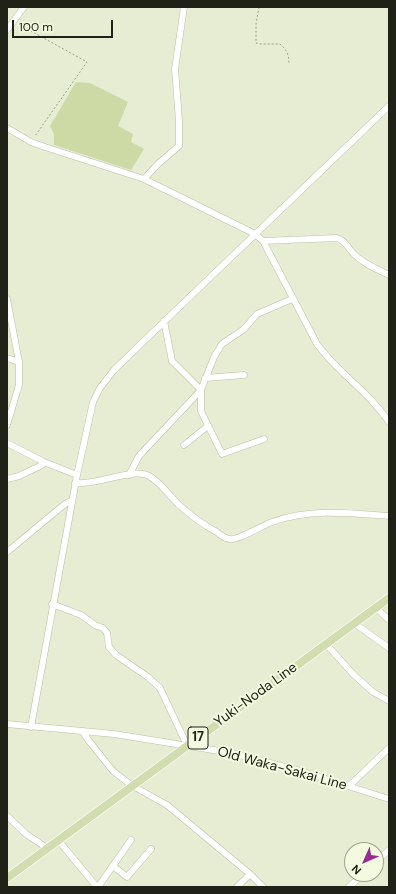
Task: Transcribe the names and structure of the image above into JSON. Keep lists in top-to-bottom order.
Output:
{
  "streets": {
    "main road": ["Yuki-Noda Line", "17"],
    "street": ["Old Waka-Sakai Line"]
  },
  "crossings": [
    ["Yuki-Noda Line", "Old Waka-Sakai Line"]
  ],
  "scale_bar": "100 m",
  "north": "bottom left"
}
